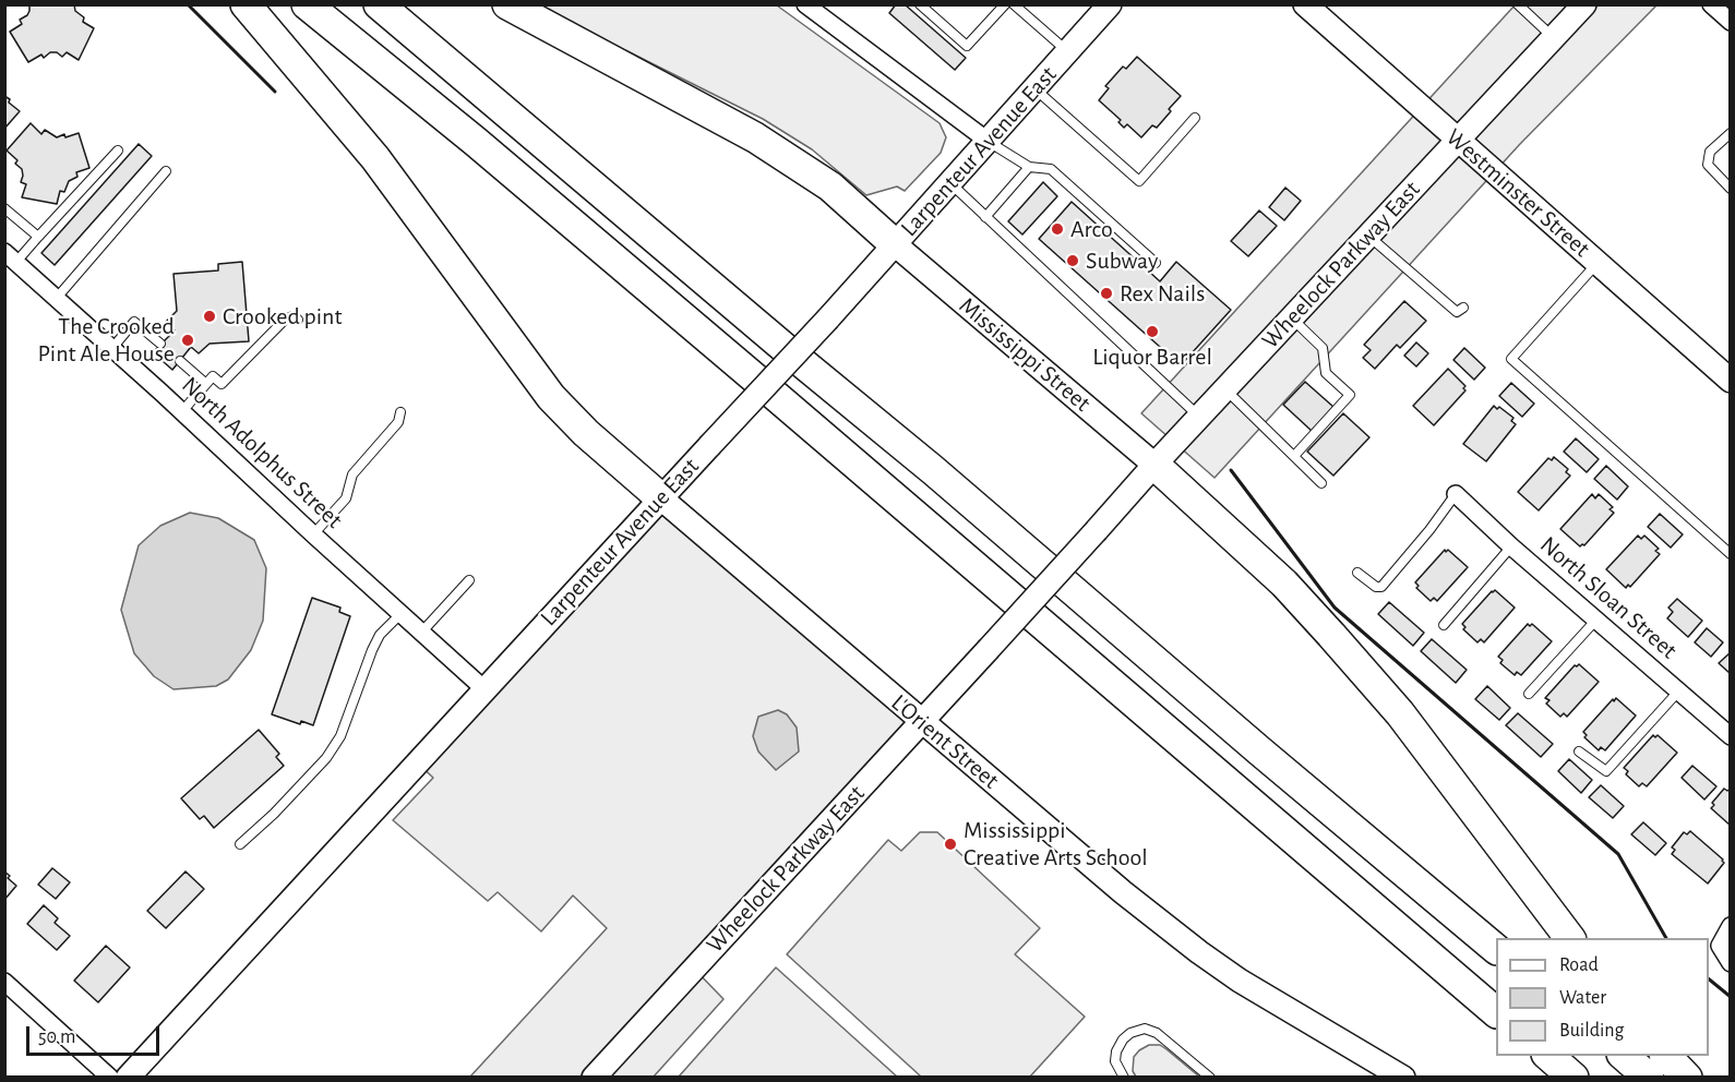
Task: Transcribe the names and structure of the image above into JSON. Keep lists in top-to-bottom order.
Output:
{
  "streets": {
    "street": [
      "Larpenteur Avenue East",
      "Westminster Street",
      "Wheelock Parkway East",
      "Mississippi Street",
      "North Adolphus Street",
      "North Sloan Street",
      "L'Orient Street"
    ]
  },
  "crossings": [
    ["Larpenteur Avenue East", "Mississippi Street"],
    ["Larpenteur Avenue East", "North Adolphus Street"],
    ["Larpenteur Avenue East", "L'Orient Street"],
    ["Westminster Street", "Wheelock Parkway East"],
    ["Wheelock Parkway East", "Mississippi Street"],
    ["Wheelock Parkway East", "L'Orient Street"]
  ],
  "places": [
    "Arco",
    "Subway",
    "Rex Nails",
    "Crooked pint",
    "Liquor Barrel",
    "The Crooked Pint Ale House",
    "Mississippi Creative Arts School"
  ],
  "legend": ["Road", "Water", "Building"],
  "scale_bar": "50 m"
}
